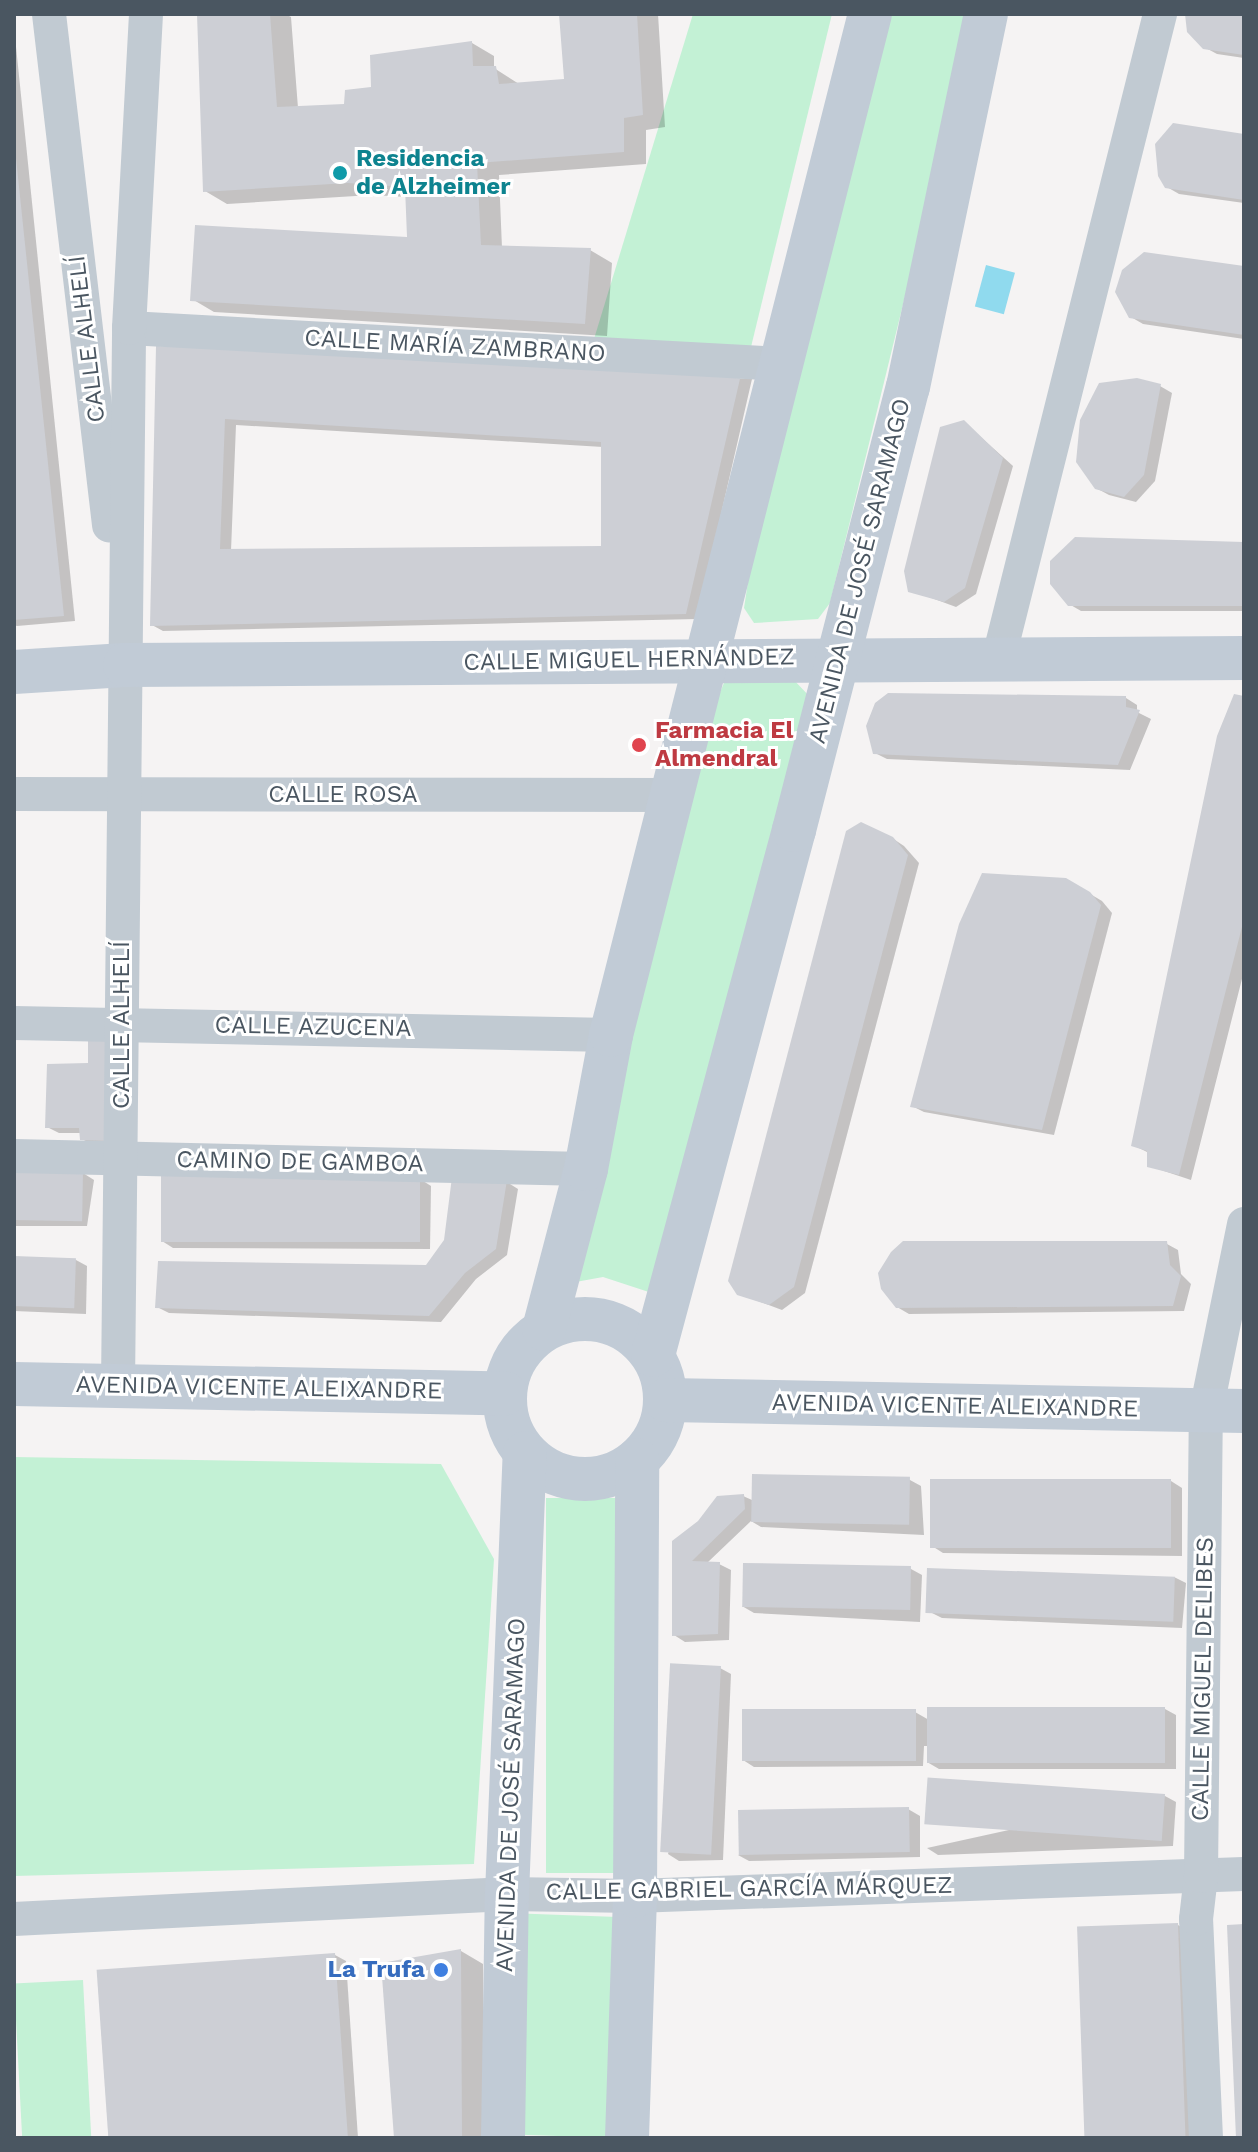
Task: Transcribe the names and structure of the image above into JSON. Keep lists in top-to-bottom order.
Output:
{
  "streets": {
    "street": [
      "CALLE ALHELÍ",
      "CALLE MARÍA ZAMBRANO",
      "AVENIDA DE JOSÉ SARAMAGO",
      "CALLE MIGUEL HERNÁNDEZ",
      "CALLE ROSA",
      "CALLE AZUCENA",
      "CAMINO DE GAMBOA",
      "AVENIDA VICENTE ALEIXANDRE",
      "CALLE MIGUEL DELIBES",
      "CALLE GABRIEL GARCÍA MÁRQUEZ"
    ]
  },
  "crossings": [
    ["CALLE ALHELÍ", "CALLE MARÍA ZAMBRANO"],
    ["CALLE ALHELÍ", "CALLE MIGUEL HERNÁNDEZ"],
    ["CALLE ALHELÍ", "CALLE ROSA"],
    ["CALLE ALHELÍ", "CALLE AZUCENA"],
    ["CALLE ALHELÍ", "CAMINO DE GAMBOA"],
    ["CALLE ALHELÍ", "AVENIDA VICENTE ALEIXANDRE"],
    ["AVENIDA DE JOSÉ SARAMAGO", "CALLE MIGUEL HERNÁNDEZ"],
    ["AVENIDA DE JOSÉ SARAMAGO", "AVENIDA VICENTE ALEIXANDRE"],
    ["AVENIDA DE JOSÉ SARAMAGO", "CALLE GABRIEL GARCÍA MÁRQUEZ"],
    ["AVENIDA VICENTE ALEIXANDRE", "CALLE MIGUEL DELIBES"],
    ["CALLE MIGUEL DELIBES", "CALLE GABRIEL GARCÍA MÁRQUEZ"]
  ],
  "places": ["Residencia de Alzheimer", "Farmacia El Almendral", "La Trufa"]
}
